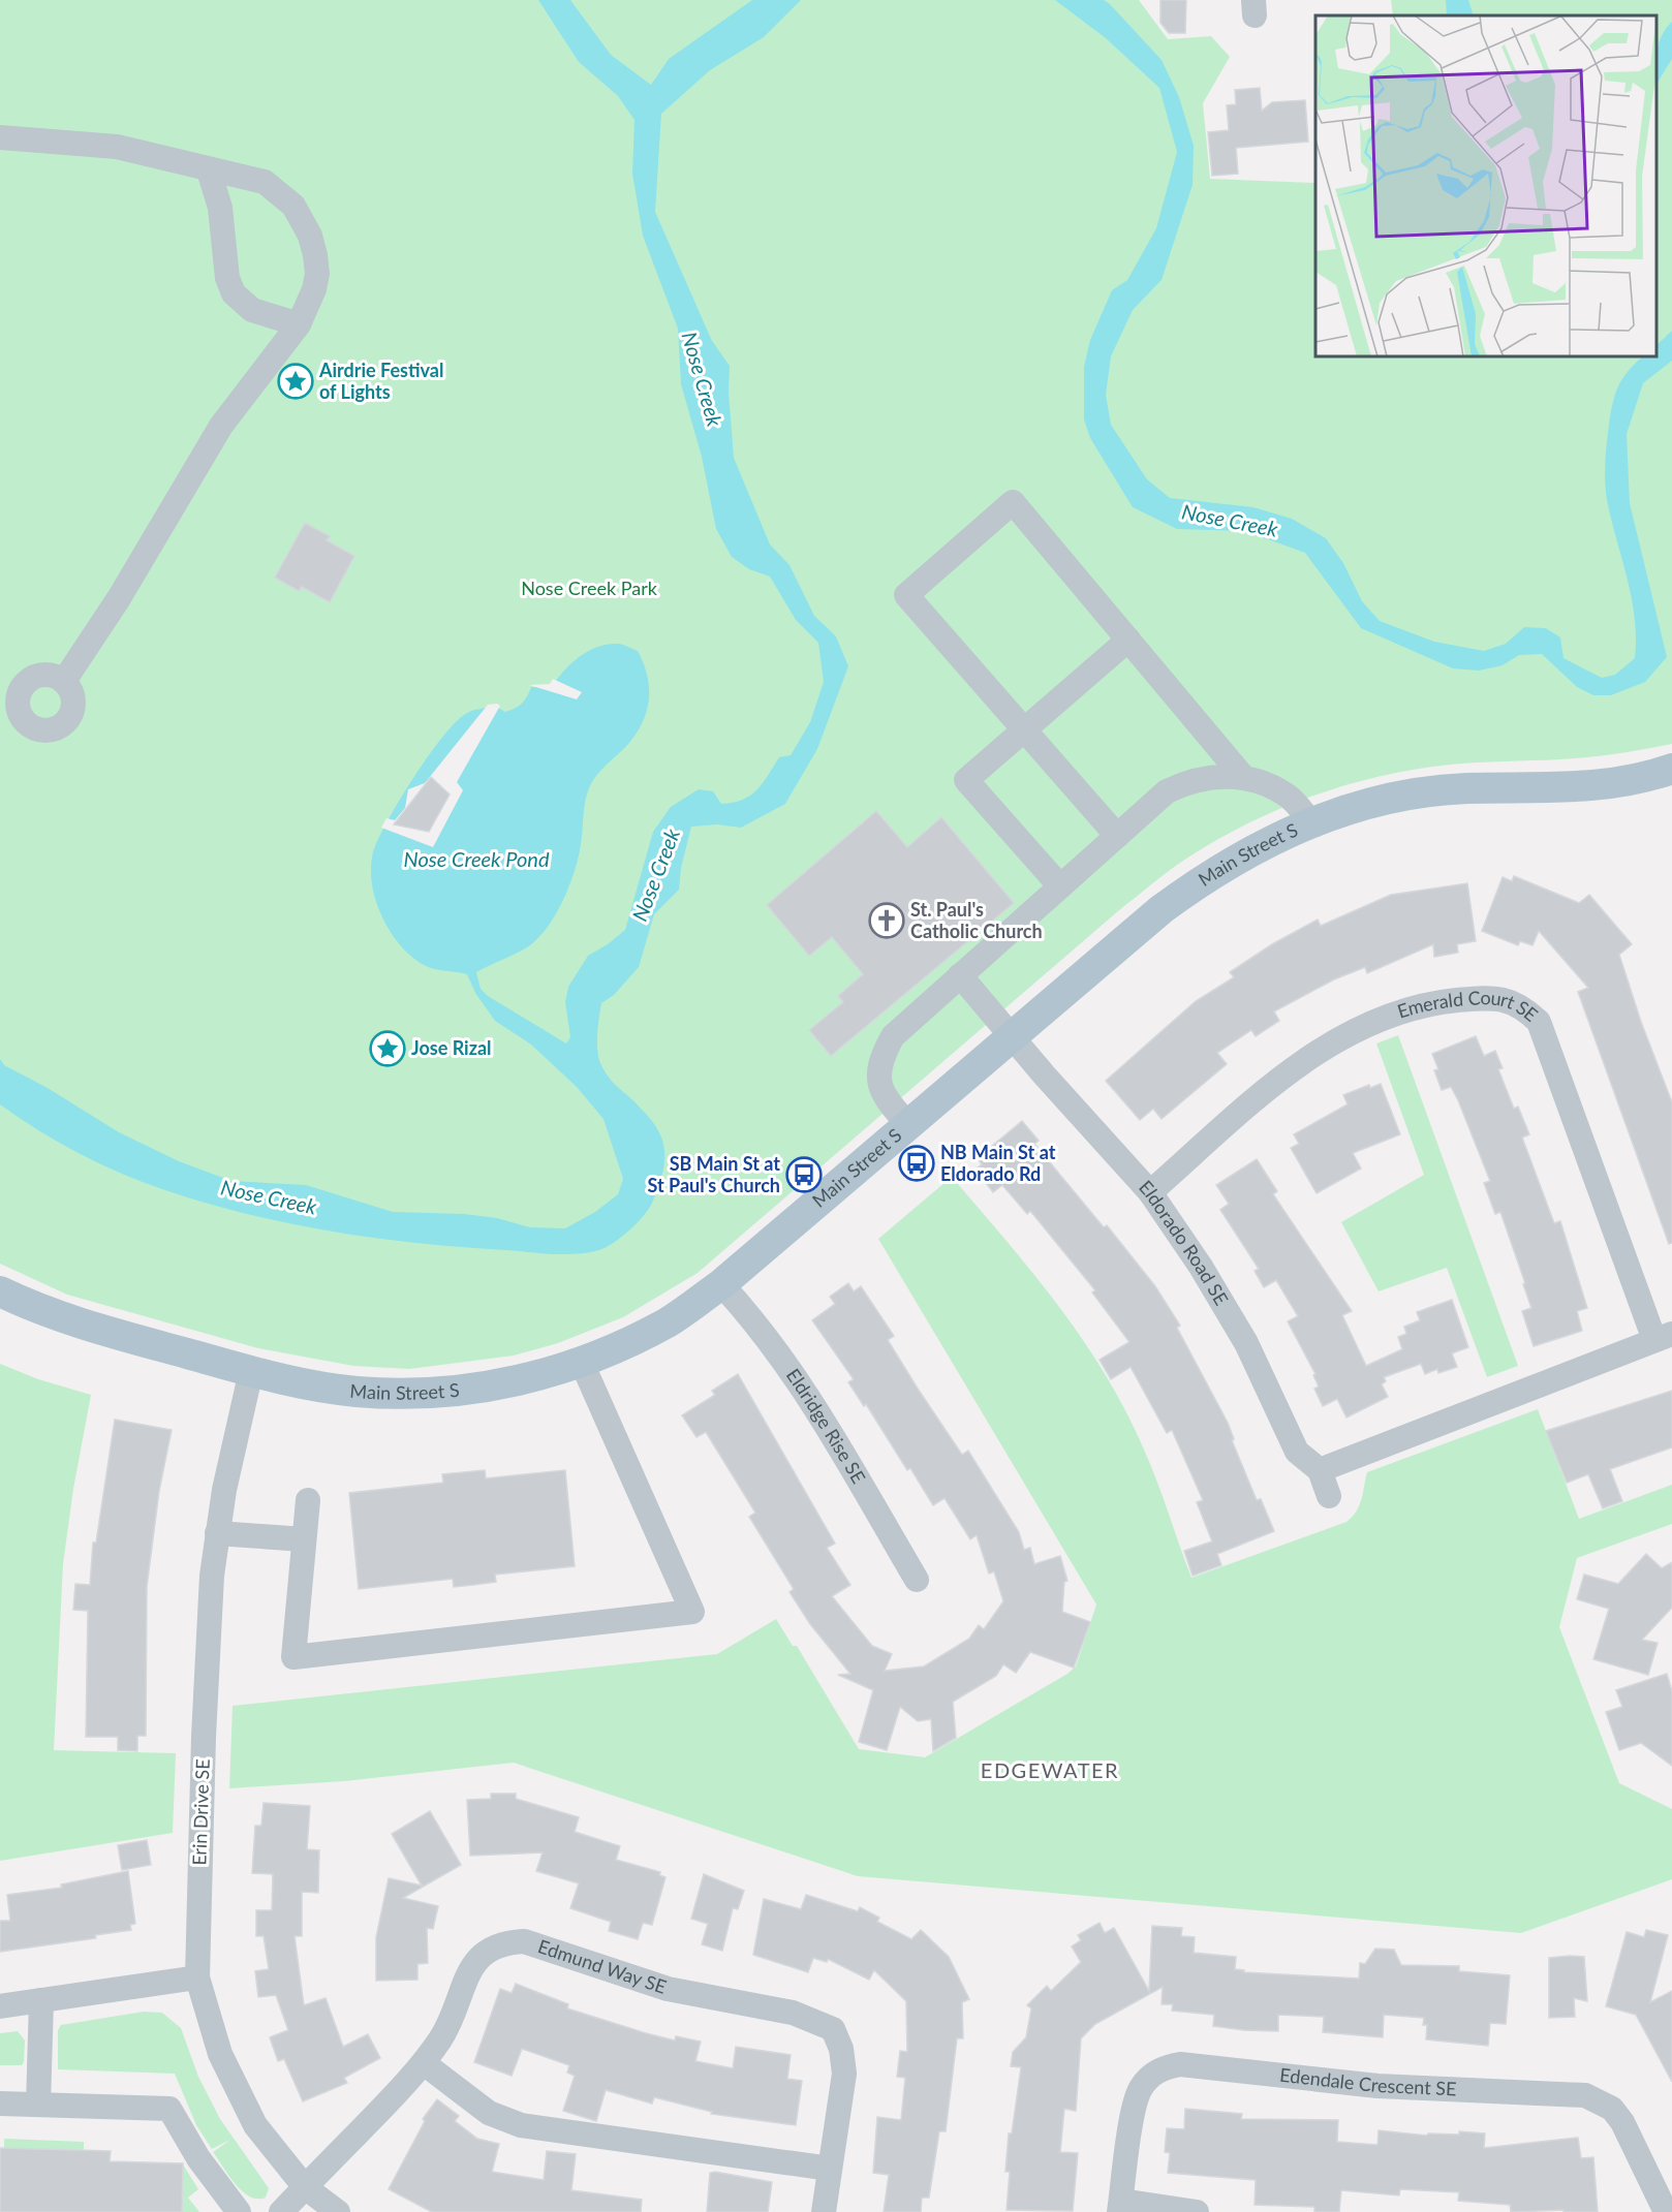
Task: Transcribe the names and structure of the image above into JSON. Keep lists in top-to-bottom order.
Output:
{
  "streets": {
    "main road": ["Main Street S"],
    "street": [
      "Emerald Court SE",
      "Eldorado Road SE",
      "Eldridge Rise SE",
      "Erin Drive SE",
      "Edmund Way SE",
      "Edendale Crescent SE"
    ]
  },
  "crossings": [
    ["Main Street S", "Eldorado Road SE"],
    ["Main Street S", "Eldridge Rise SE"],
    ["Main Street S", "Erin Drive SE"],
    ["Emerald Court SE", "Eldorado Road SE"],
    ["Erin Drive SE", "Edmund Way SE"]
  ],
  "districts": ["EDGEWATER"],
  "water": ["Nose Creek", "Nose Creek Pond"],
  "parks": ["Nose Creek Park"],
  "places": {
    "place": ["Airdrie Festival of Lights", "Jose Rizal"],
    "church": ["St. Paul's Catholic Church"],
    "bus stop": ["NB Main St at Eldorado Rd", "SB Main St at St Paul's Church"]
  }
}
